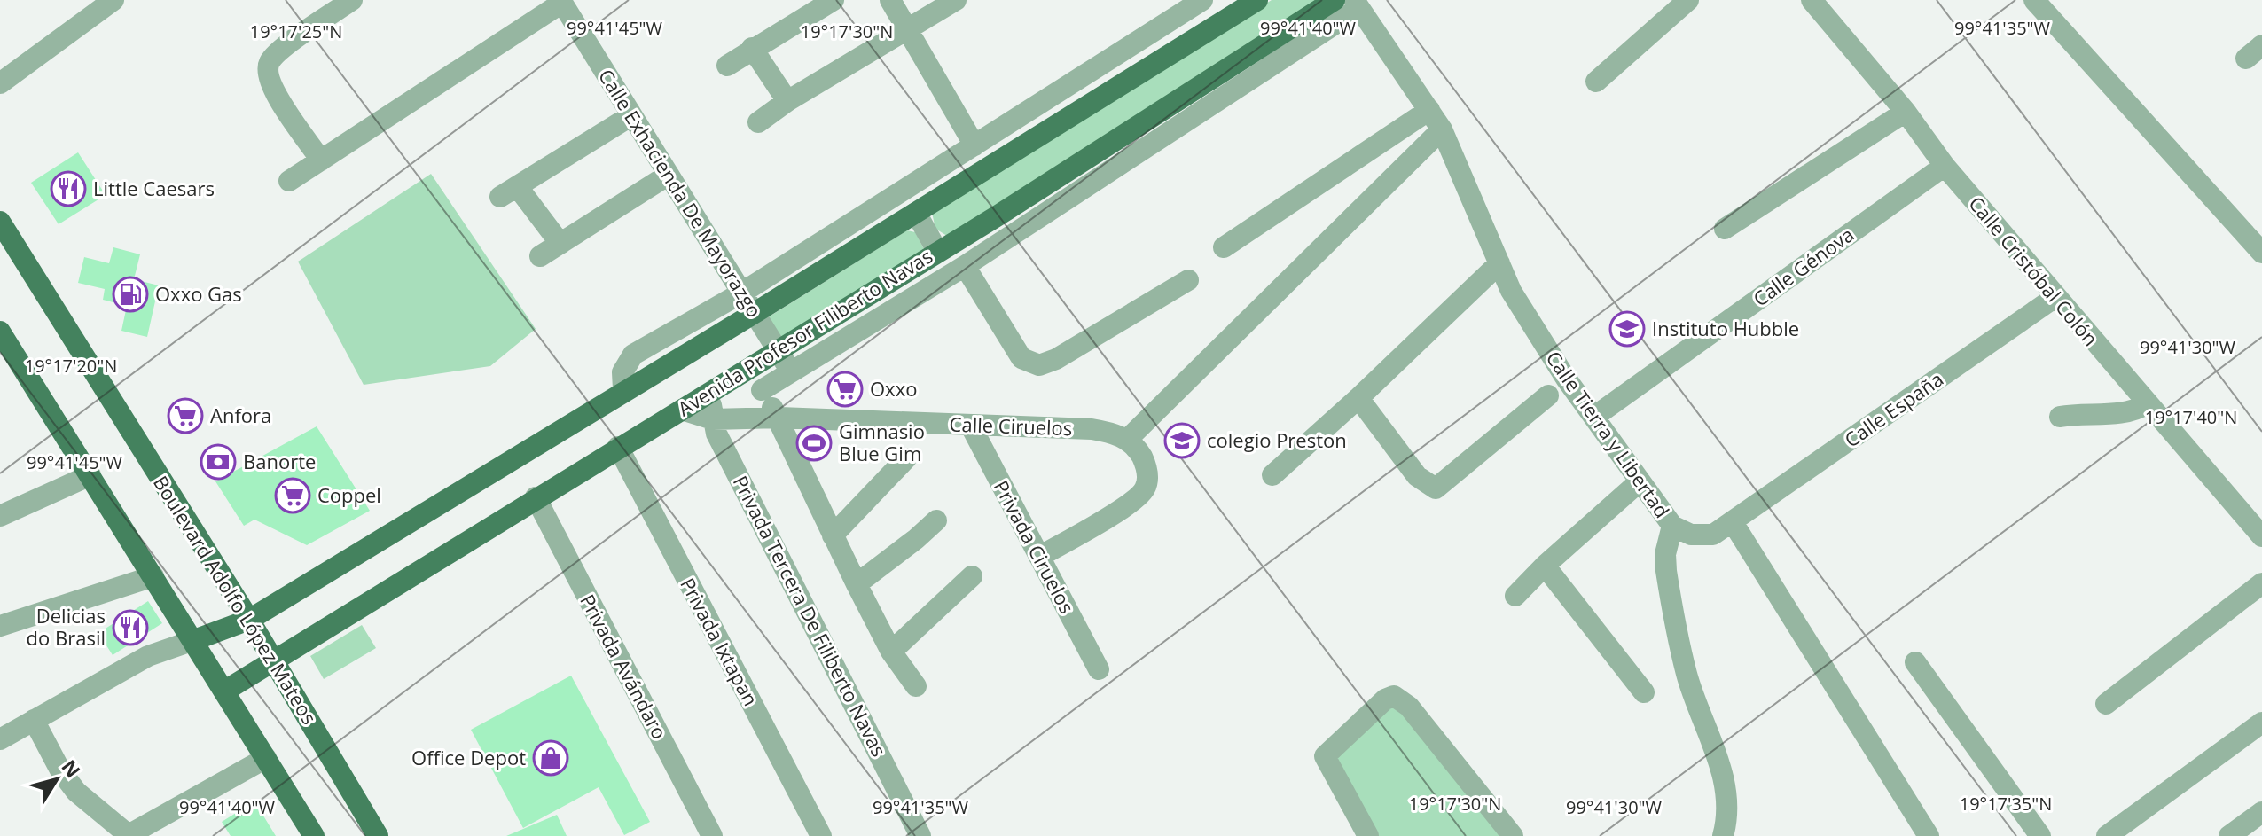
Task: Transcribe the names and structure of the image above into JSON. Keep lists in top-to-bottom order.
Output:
{
  "streets": {
    "main road": ["Avenida Profesor Filiberto Navas", "Boulevard Adolfo López Mateos"],
    "street": [
      "Calle Exhacienda De Mayorazgo",
      "Calle Génova",
      "Calle Cristóbal Colón",
      "Calle España",
      "Calle Ciruelos",
      "Calle Tierra y Libertad",
      "Privada Ciruelos",
      "Privada Tercera De Filiberto Navas",
      "Privada Ixtapan",
      "Privada Avándaro"
    ]
  },
  "crossings": [
    ["Calle Exhacienda De Mayorazgo", "Avenida Profesor Filiberto Navas"],
    ["Calle Génova", "Calle Cristóbal Colón"],
    ["Calle Génova", "Calle Tierra y Libertad"],
    ["Calle Cristóbal Colón", "Calle España"],
    ["Avenida Profesor Filiberto Navas", "Calle Ciruelos"],
    ["Avenida Profesor Filiberto Navas", "Boulevard Adolfo López Mateos"],
    ["Avenida Profesor Filiberto Navas", "Privada Tercera De Filiberto Navas"],
    ["Avenida Profesor Filiberto Navas", "Privada Ixtapan"],
    ["Avenida Profesor Filiberto Navas", "Privada Avándaro"],
    ["Calle España", "Calle Tierra y Libertad"],
    ["Calle Ciruelos", "Privada Ciruelos"],
    ["Calle Ciruelos", "Privada Tercera De Filiberto Navas"]
  ],
  "places": {
    "restaurant": ["Little Caesars", "Delicias do Brasil"],
    "fuel station": ["Oxxo Gas"],
    "school or university": ["Instituto Hubble", "colegio Preston"],
    "supermarket": ["Oxxo", "Anfora", "Coppel"],
    "sports": ["Gimnasio Blue Gim"],
    "bank": ["Banorte"],
    "shop": ["Office Depot"]
  },
  "north": "top right",
  "coordinates": [
    "99°41'40\"W",
    "99°41'35\"W",
    "99°41'45\"W",
    "19°17'25\"N",
    "19°17'30\"N",
    "99°41'30\"W",
    "19°17'20\"N",
    "19°17'40\"N",
    "19°17'35\"N"
  ]
}
